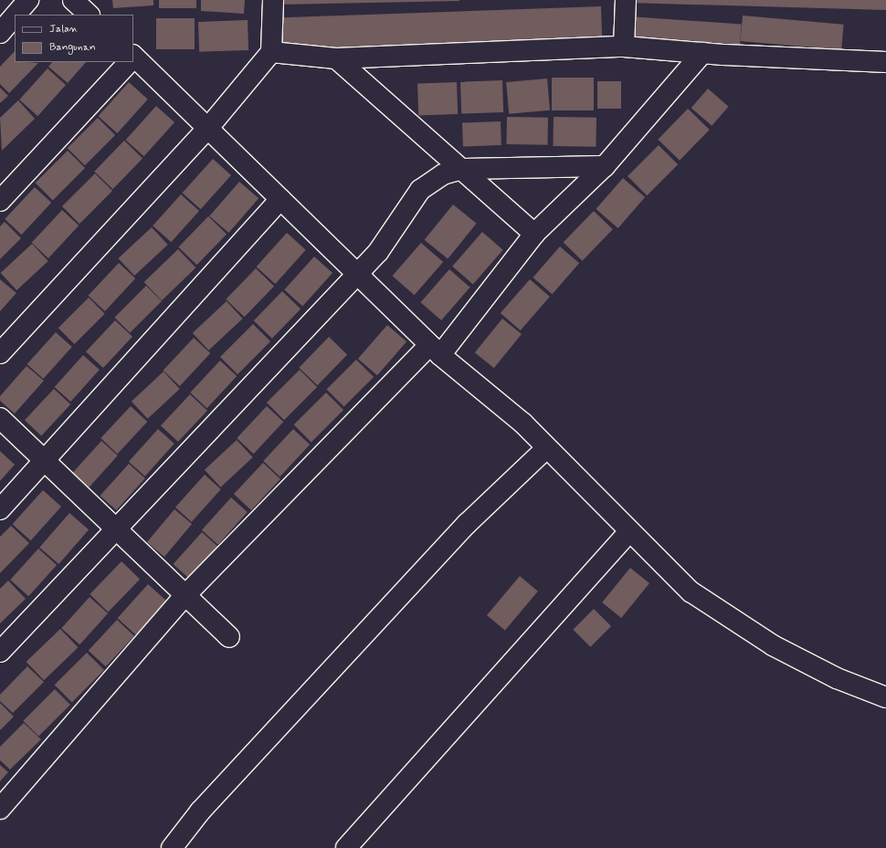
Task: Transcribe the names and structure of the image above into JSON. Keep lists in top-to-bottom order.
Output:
{
  "legend": ["Jalan", "Bangunan"]
}
